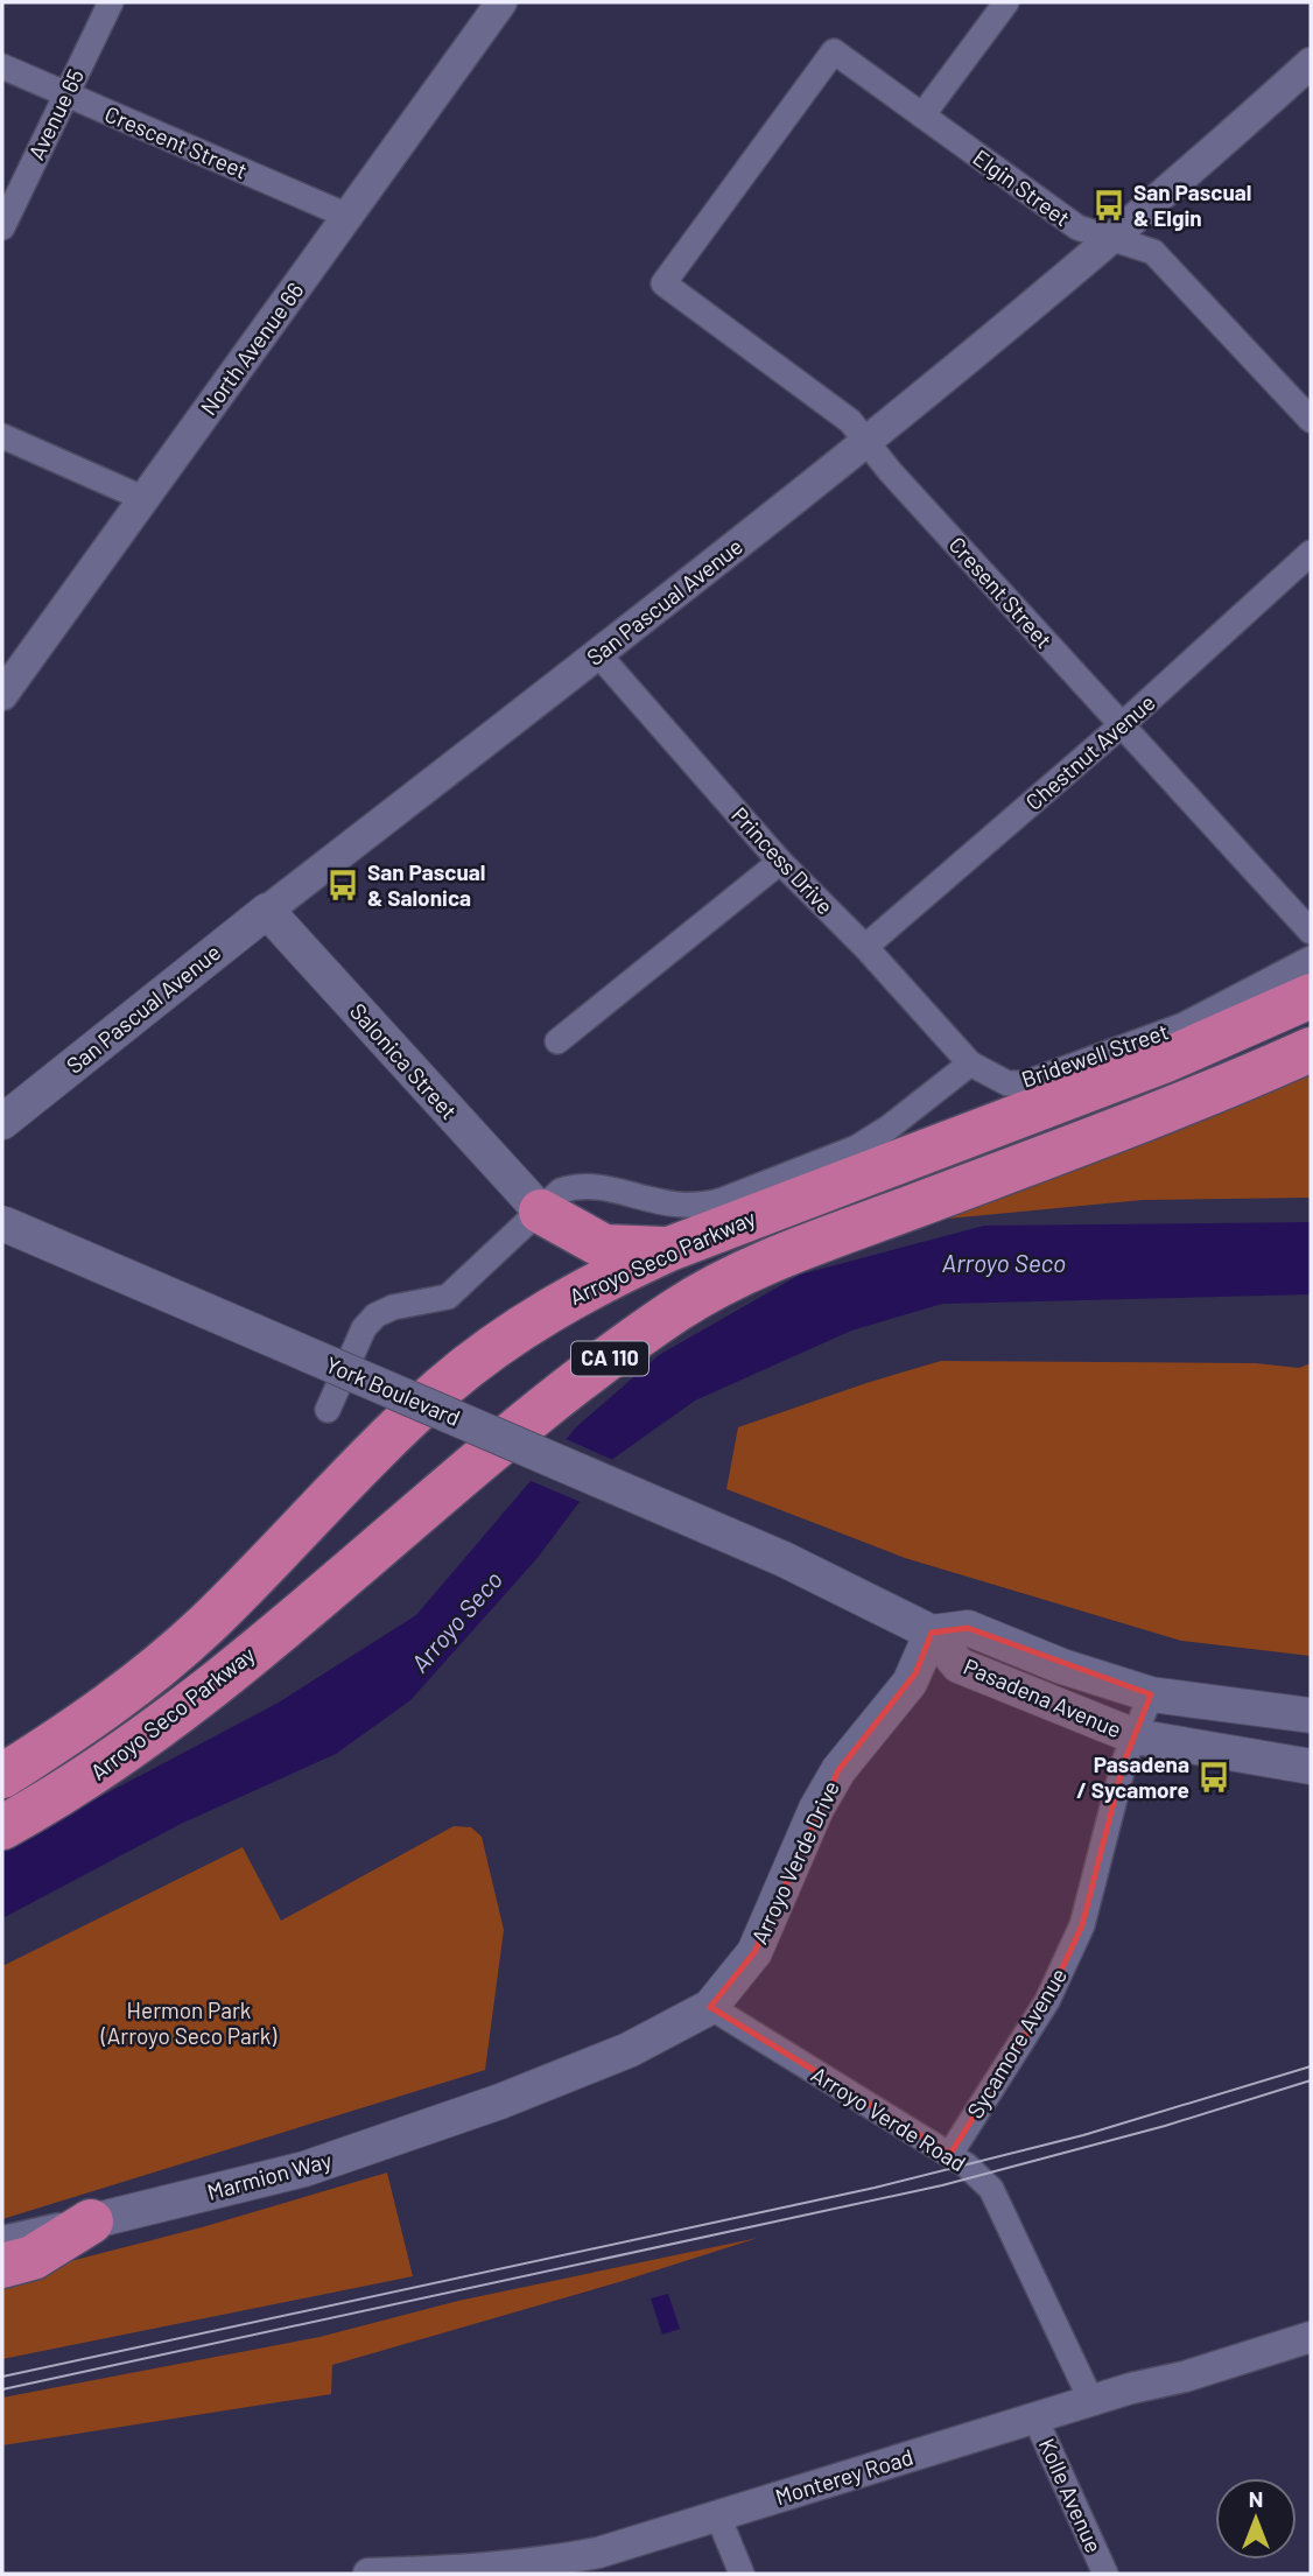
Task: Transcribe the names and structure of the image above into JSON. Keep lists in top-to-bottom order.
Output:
{
  "streets": {
    "highway": ["Arroyo Seco Parkway", "CA 110"],
    "main road": [
      "San Pascual Avenue",
      "Salonica Street",
      "York Boulevard",
      "Pasadena Avenue",
      "Arroyo Verde Drive",
      "Marmion Way"
    ],
    "street": [
      "Avenue 65",
      "Crescent Street",
      "Elgin Street",
      "North Avenue 66",
      "Cresent Street",
      "Chestnut Avenue",
      "Princess Drive",
      "Bridewell Street",
      "Sycamore Avenue",
      "Arroyo Verde Road",
      "Monterey Road",
      "Kolle Avenue"
    ]
  },
  "crossings": [
    ["Avenue 65", "Crescent Street"],
    ["Crescent Street", "North Avenue 66"],
    ["Elgin Street", "Cresent Street"],
    ["Elgin Street", "San Pascual Avenue"],
    ["Cresent Street", "San Pascual Avenue"],
    ["Cresent Street", "Chestnut Avenue"],
    ["San Pascual Avenue", "Princess Drive"],
    ["San Pascual Avenue", "Salonica Street"],
    ["Chestnut Avenue", "Princess Drive"],
    ["Princess Drive", "Bridewell Street"],
    ["York Boulevard", "Pasadena Avenue"],
    ["Pasadena Avenue", "Arroyo Verde Drive"],
    ["Pasadena Avenue", "Sycamore Avenue"],
    ["Arroyo Verde Drive", "Arroyo Verde Road"],
    ["Arroyo Verde Drive", "Marmion Way"],
    ["Sycamore Avenue", "Arroyo Verde Road"],
    ["Arroyo Verde Road", "Monterey Road"],
    ["Monterey Road", "Kolle Avenue"]
  ],
  "water": ["Arroyo Seco"],
  "parks": ["Hermon Park (Arroyo Seco Park)"],
  "places": {
    "bus stop": ["San Pascual & Elgin", "San Pascual & Salonica", "Pasadena / Sycamore"]
  },
  "north": "top"
}
